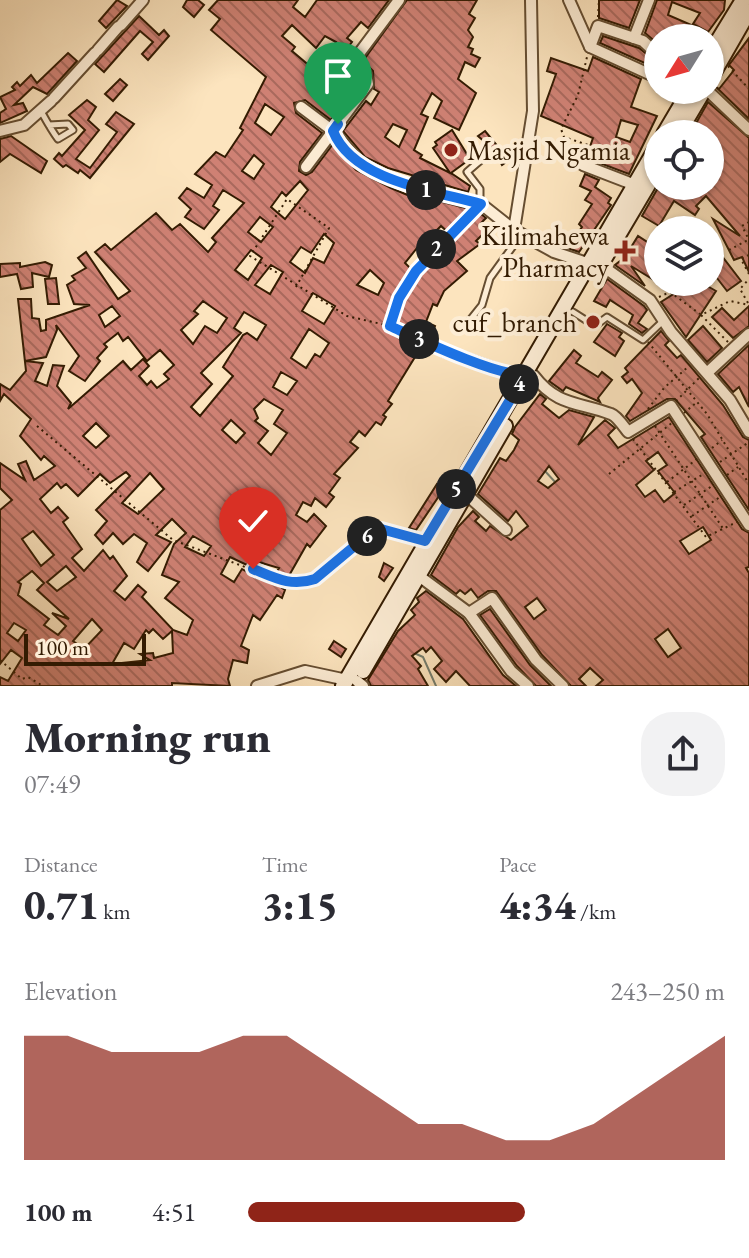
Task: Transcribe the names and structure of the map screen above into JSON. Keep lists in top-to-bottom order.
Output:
{
  "places": {
    "other": ["Masjid Ngamia", "cuf_branch"],
    "health": ["Kilimahewa Pharmacy"]
  },
  "scale_bar": "100 m",
  "north": "bottom left",
  "page": {
    "pins": [
      "1",
      "2",
      "3",
      "4",
      "5",
      "6"
    ],
    "scale": "100 m",
    "heading": ["Morning run", "07:49"],
    "stats": [
      ["Distance", "0.71 km"],
      ["Time", "3:15"],
      ["Pace", "4:34 /km"]
    ],
    "chart": ["Elevation", "243–250 m"],
    "list": [
      {
        "name": "100 m",
        "note": "4:51"
      }
    ]
  }
}
